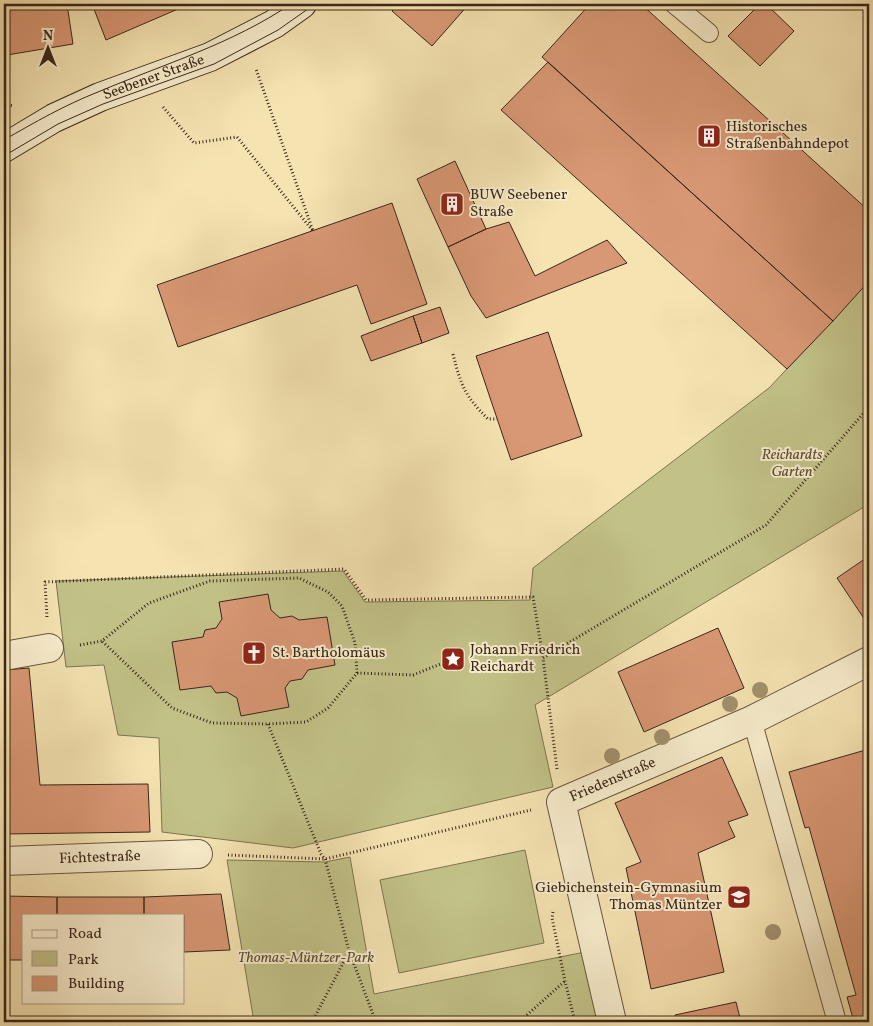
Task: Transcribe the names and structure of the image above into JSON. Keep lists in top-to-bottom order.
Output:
{
  "streets": {
    "street": ["Seebener Straße", "Friedenstraße", "Fichtestraße"]
  },
  "parks": ["Reichardts Garten", "Thomas-Müntzer-Park"],
  "places": {
    "building": ["Historisches Straßenbahndepot", "BUW Seebener Straße"],
    "church": ["St. Bartholomäus"],
    "place": ["Johann Friedrich Reichardt"],
    "school or university": ["Giebichenstein-Gymnasium Thomas Müntzer"]
  },
  "legend": ["Road", "Park", "Building"],
  "north": "top"
}
